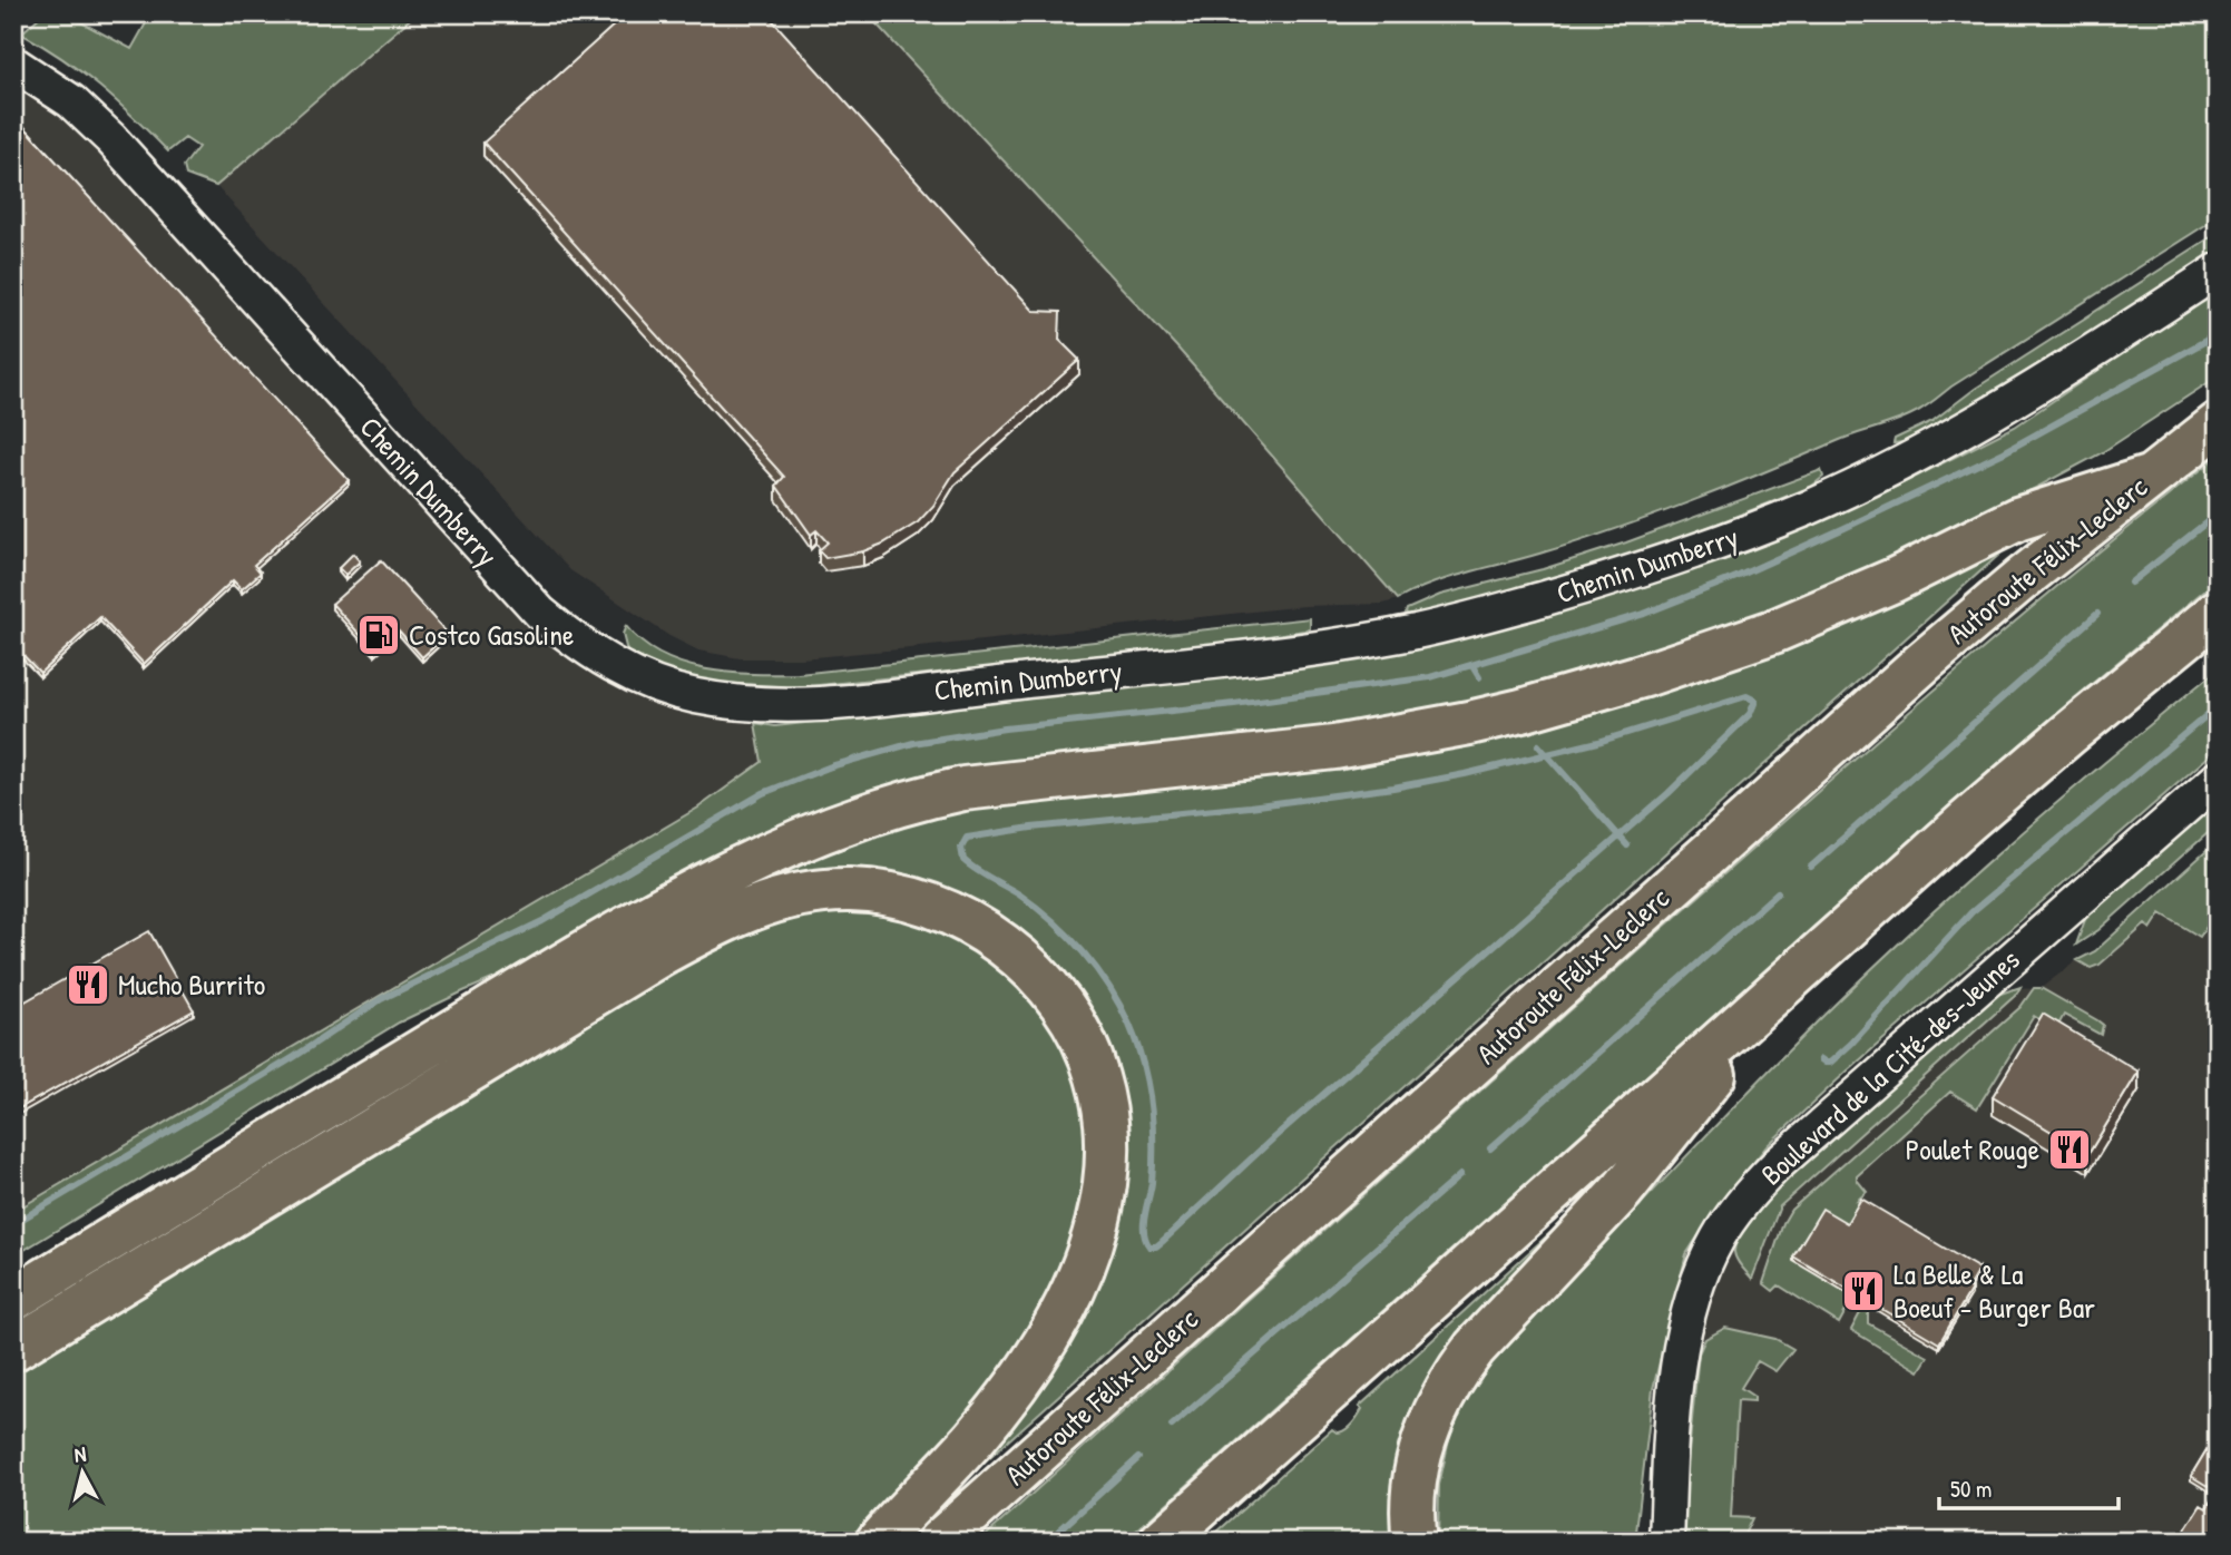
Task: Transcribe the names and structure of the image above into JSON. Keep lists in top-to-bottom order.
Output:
{
  "streets": {
    "highway": ["Autoroute Félix-Leclerc"],
    "street": ["Chemin Dumberry", "Boulevard de la Cité-des-Jeunes"]
  },
  "places": {
    "fuel station": ["Costco Gasoline"],
    "restaurant": ["Mucho Burrito", "Poulet Rouge", "La Belle & La Boeuf - Burger Bar"]
  },
  "scale_bar": "50 m",
  "north": "top"
}
